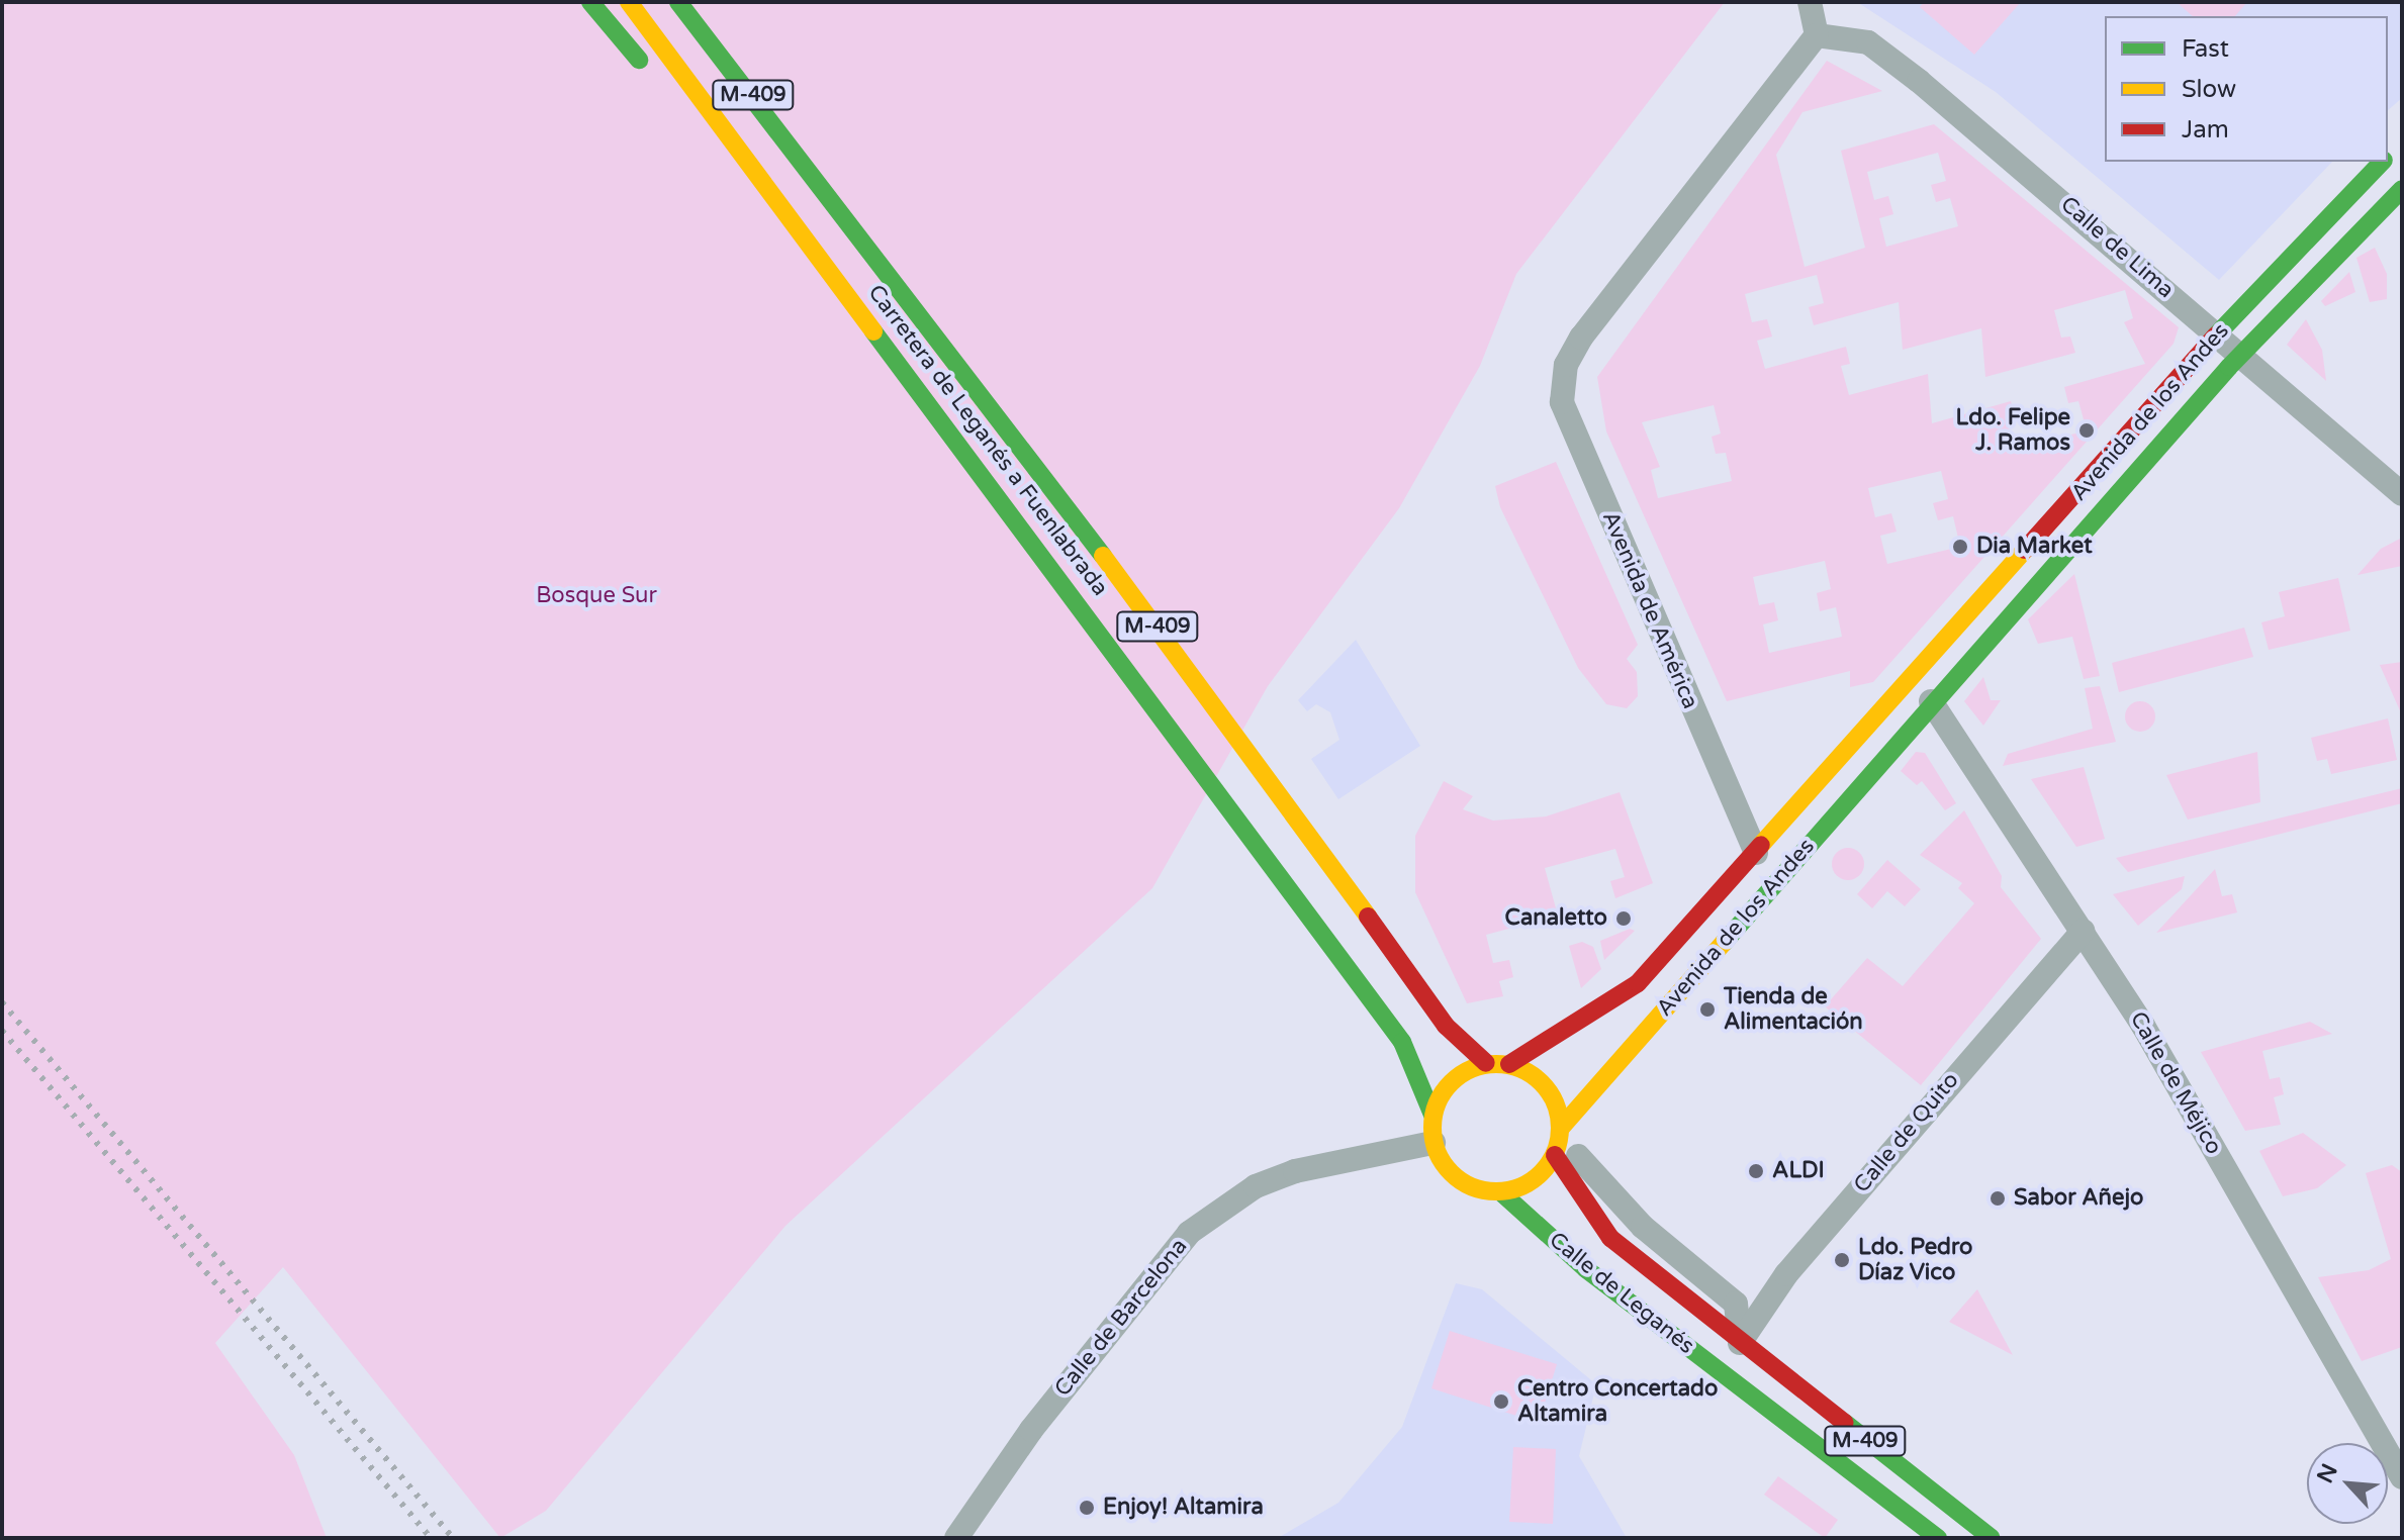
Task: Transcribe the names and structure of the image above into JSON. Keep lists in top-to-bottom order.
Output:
{
  "streets": {
    "main road": [
      "M-409",
      "Avenida de los Andes",
      "Carretera de Leganés a Fuenlabrada",
      "Calle de Leganés"
    ],
    "street": [
      "Calle de Lima",
      "Avenida de América",
      "Calle de Méjico",
      "Calle de Quito",
      "Calle de Barcelona"
    ]
  },
  "crossings": [
    ["M-409", "Avenida de los Andes"],
    ["M-409", "Carretera de Leganés a Fuenlabrada"],
    ["M-409", "Calle de Quito"],
    ["M-409", "Calle de Leganés"],
    ["M-409", "Calle de Barcelona"],
    ["Calle de Lima", "Avenida de los Andes"],
    ["Calle de Lima", "Avenida de América"],
    ["Avenida de los Andes", "Carretera de Leganés a Fuenlabrada"],
    ["Avenida de los Andes", "Avenida de América"],
    ["Avenida de los Andes", "Calle de Méjico"],
    ["Avenida de los Andes", "Calle de Leganés"],
    ["Avenida de los Andes", "Calle de Barcelona"],
    ["Carretera de Leganés a Fuenlabrada", "Calle de Leganés"],
    ["Carretera de Leganés a Fuenlabrada", "Calle de Barcelona"],
    ["Calle de Méjico", "Calle de Quito"],
    ["Calle de Leganés", "Calle de Barcelona"]
  ],
  "parks": ["Bosque Sur"],
  "places": [
    "Ldo. Felipe J. Ramos",
    "Dia Market",
    "Canaletto",
    "Tienda de Alimentación",
    "ALDI",
    "Sabor Añejo",
    "Ldo. Pedro Díaz Vico",
    "Centro Concertado Altamira",
    "Enjoy! Altamira"
  ],
  "legend": ["Fast", "Slow", "Jam"],
  "north": "top left"
}
